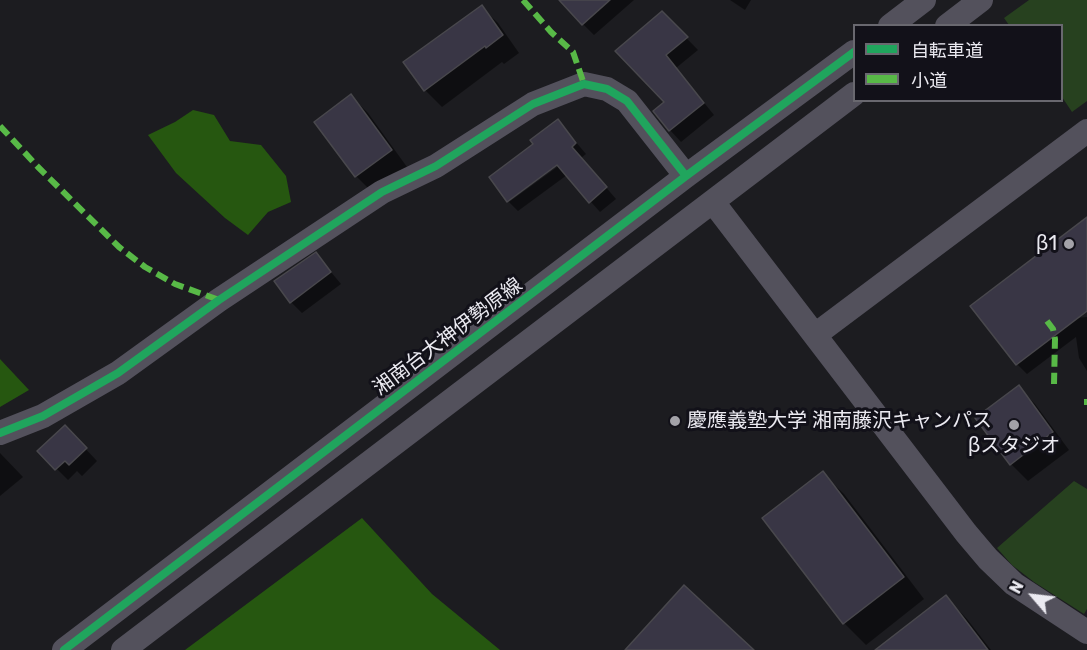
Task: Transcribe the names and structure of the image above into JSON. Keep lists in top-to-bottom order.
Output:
{
  "streets": {
    "street": ["湘南台大神伊勢原線"]
  },
  "places": ["β1", "慶應義塾大学 湘南藤沢キャンパス", "βスタジオ"],
  "legend": ["自転車道", "小道"],
  "north": "top left"
}
